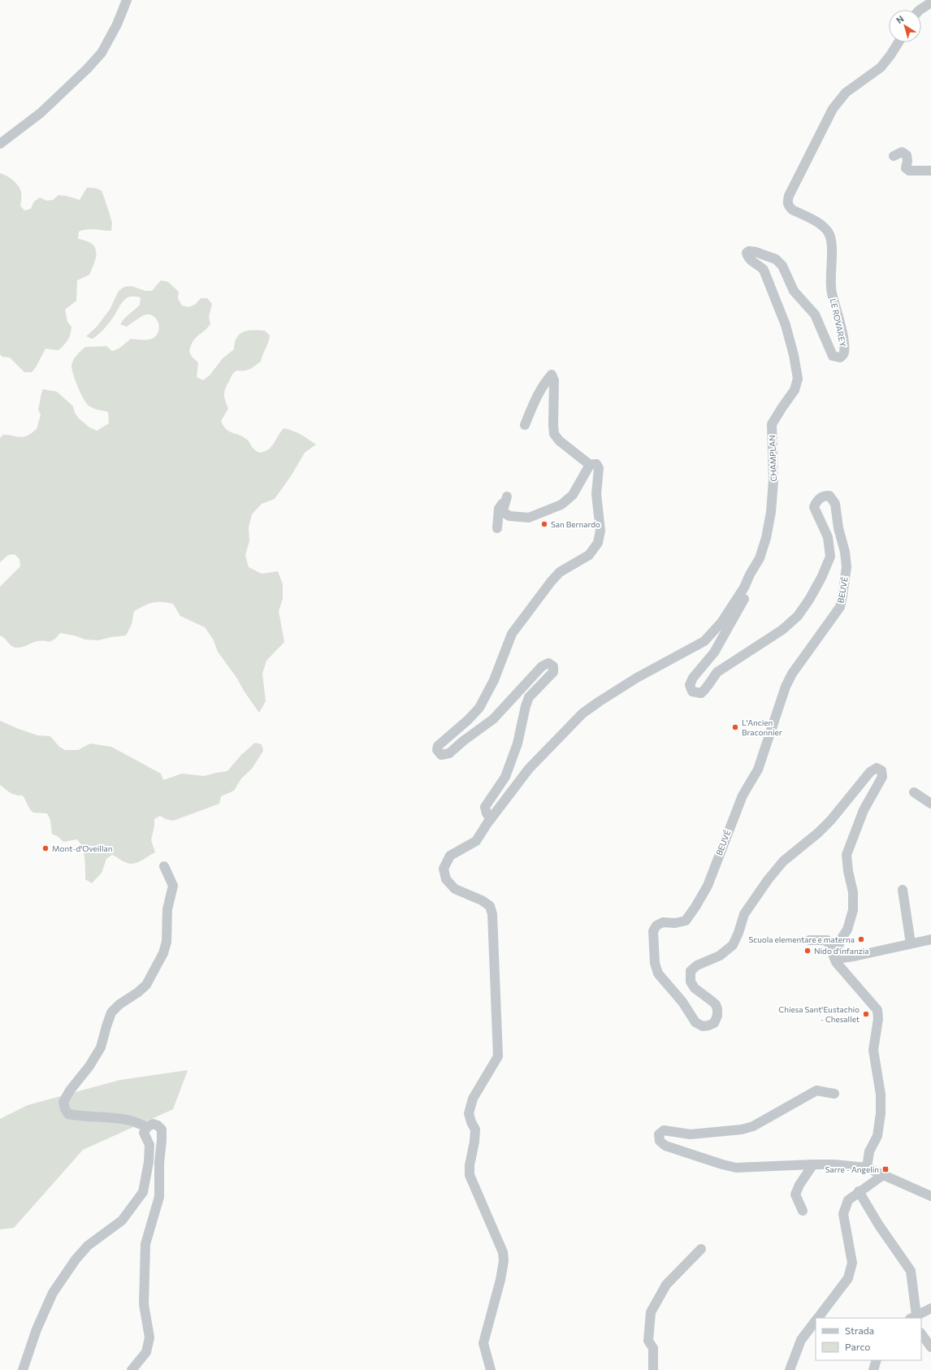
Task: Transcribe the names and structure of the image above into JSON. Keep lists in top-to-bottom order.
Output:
{
  "streets": {
    "street": ["LE ROVAREY", "CHAMPLAN", "BEUVÉ"]
  },
  "crossings": [
    ["LE ROVAREY", "CHAMPLAN"],
    ["CHAMPLAN", "BEUVÉ"]
  ],
  "places": {
    "other": [
      "San Bernardo",
      "L'Ancien Braconnier",
      "Mont-d'Oveillan",
      "Scuola elementare e materna",
      "Nido d'infanzia",
      "Chiesa Sant'Eustachio - Chesallet"
    ],
    "transit": ["Sarre - Angelin"]
  },
  "legend": ["Strada", "Parco"],
  "north": "top left"
}
